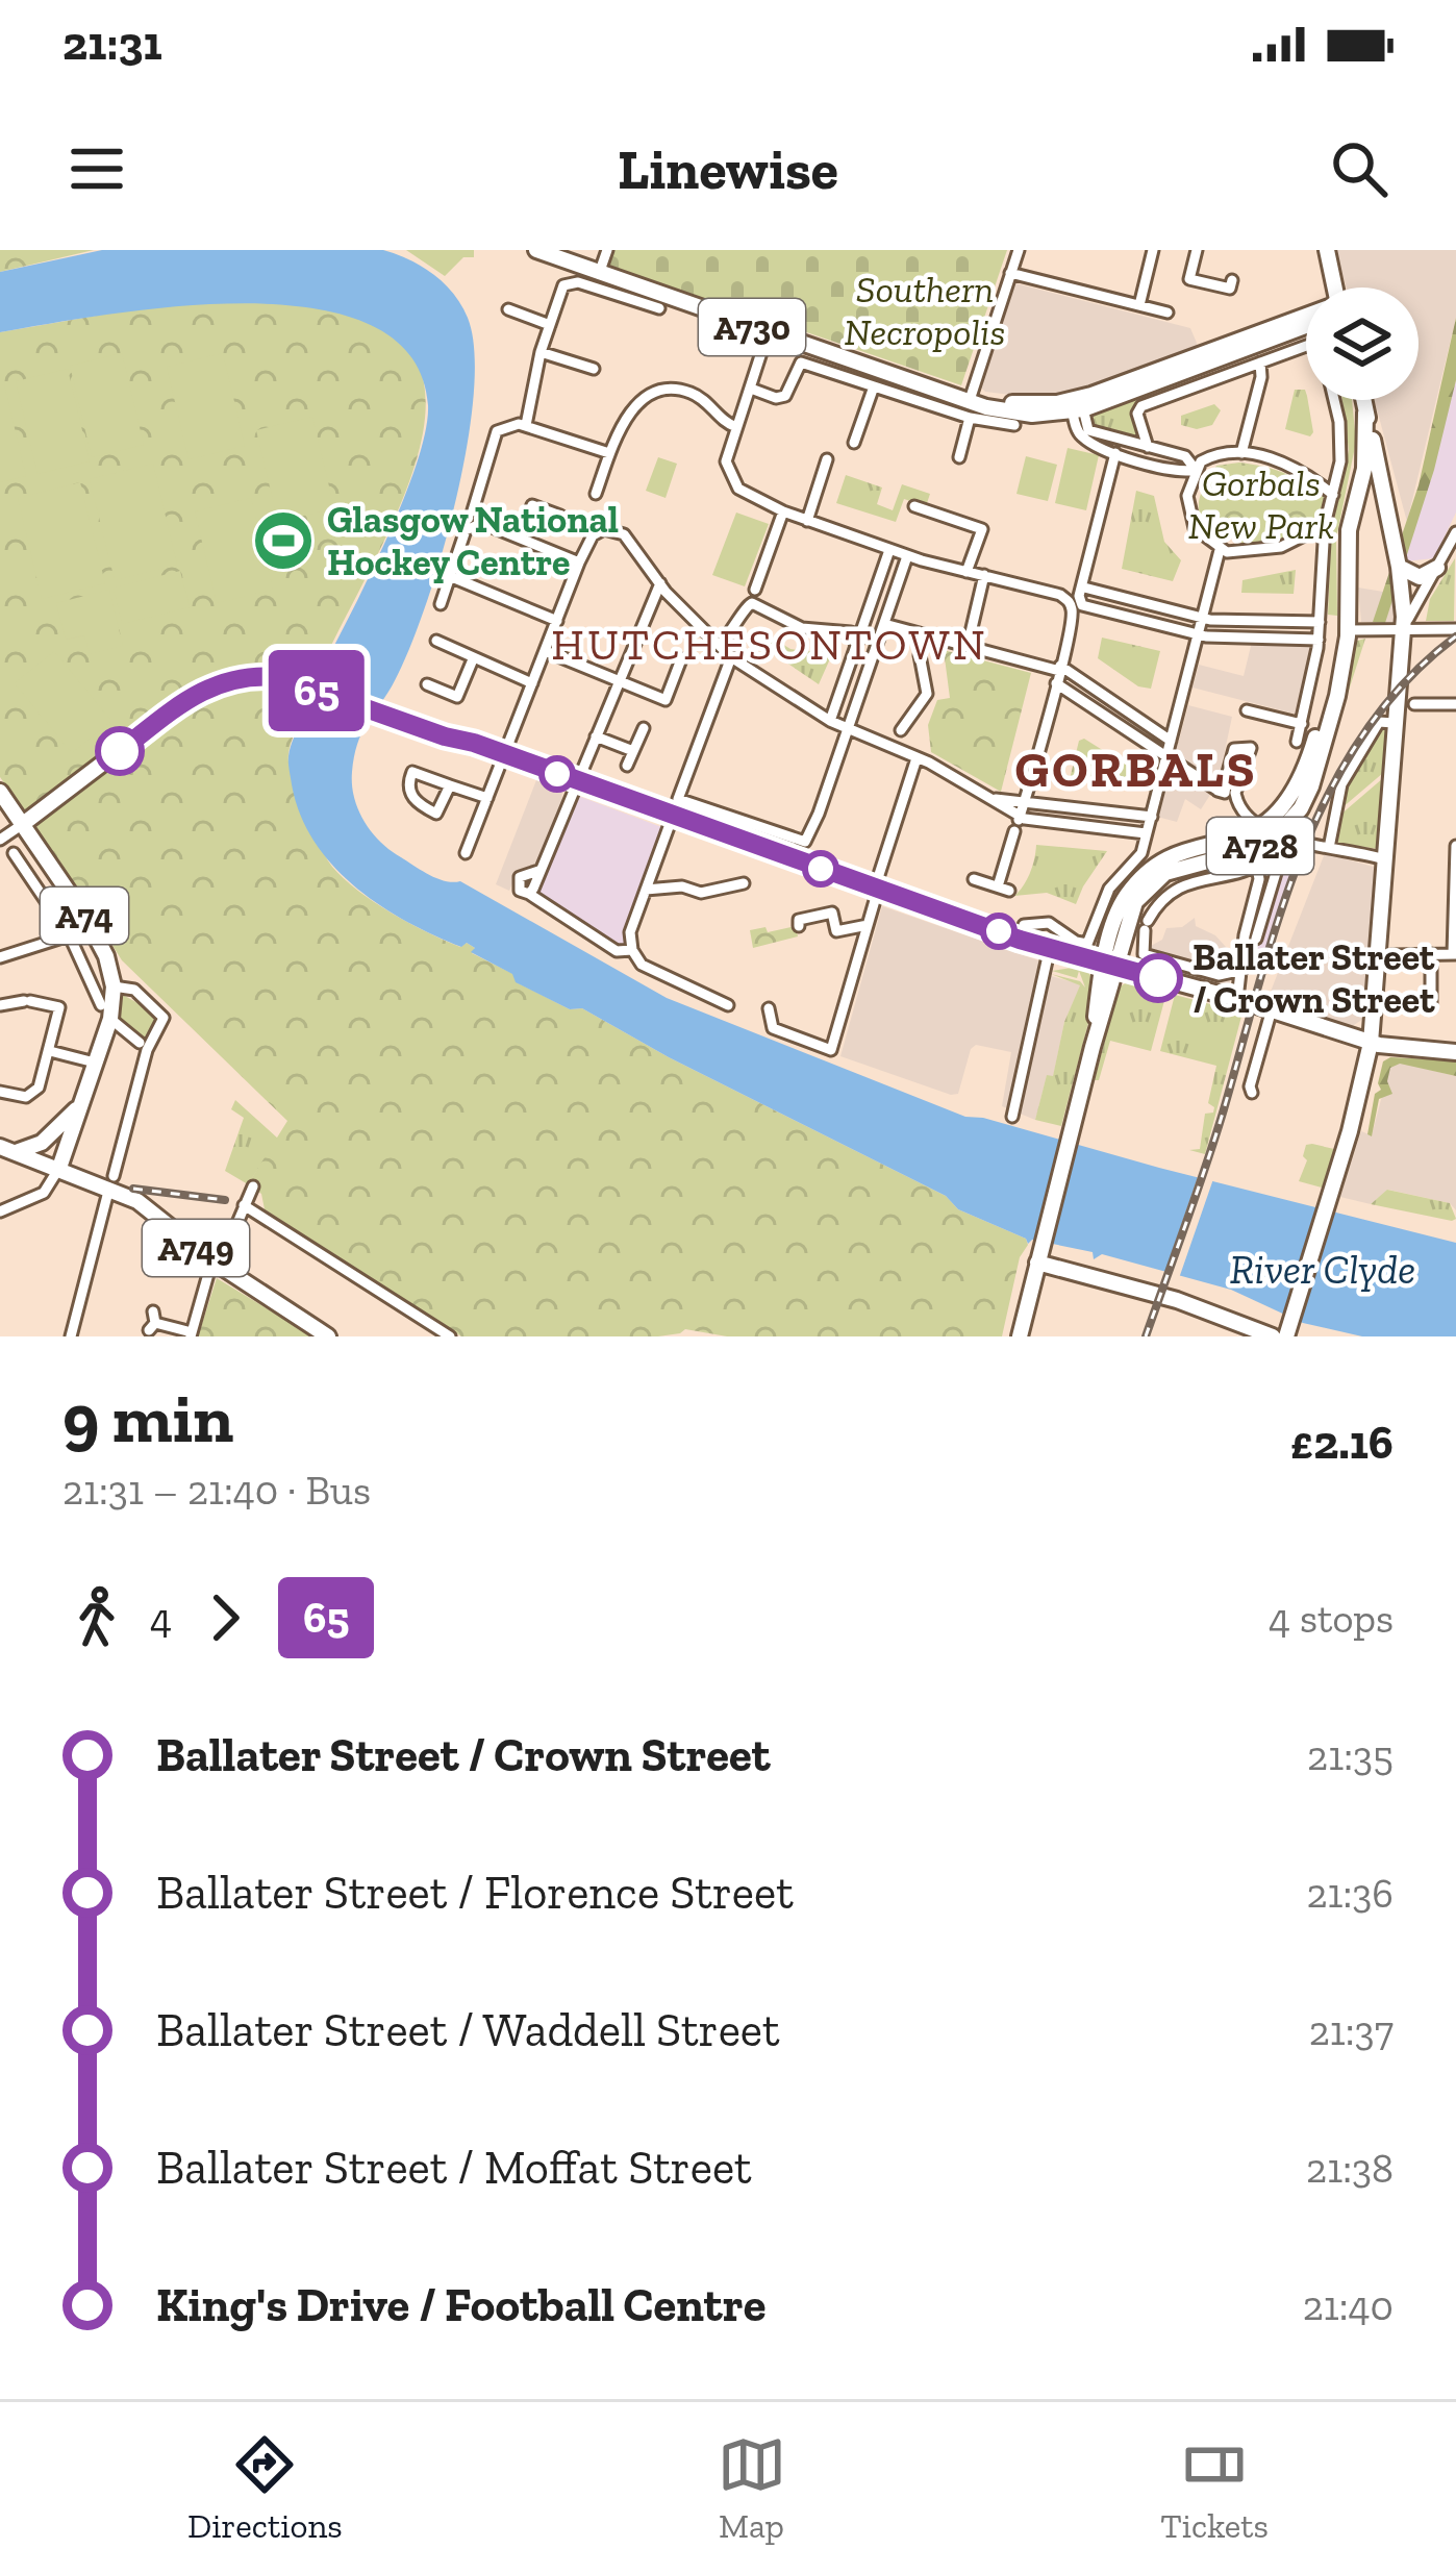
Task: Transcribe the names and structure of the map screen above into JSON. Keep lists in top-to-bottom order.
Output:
{
  "streets": {
    "main road": [
      "A730",
      "A728",
      "A74",
      "A749"
    ]
  },
  "crossings": [
    ["A74", "A749"]
  ],
  "districts": ["HUTCHESONTOWN", "GORBALS"],
  "water": ["River Clyde"],
  "parks": ["Southern Necropolis", "Gorbals New Park"],
  "places": {
    "sports": ["Glasgow National Hockey Centre"],
    "other": ["Ballater Street / Crown Street"]
  },
  "lines": ["bus line 65"],
  "page": {
    "status": "21:31",
    "header": "Linewise",
    "on_map": "65",
    "heading": ["9 min", "21:31 – 21:40 · Bus", "£2.16"],
    "legs": ["4", "65", "4 stops"],
    "list": [
      {
        "name": "Ballater Street / Crown Street",
        "value": "21:35"
      },
      {
        "name": "Ballater Street / Florence Street",
        "value": "21:36"
      },
      {
        "name": "Ballater Street / Waddell Street",
        "value": "21:37"
      },
      {
        "name": "Ballater Street / Moffat Street",
        "value": "21:38"
      },
      {
        "name": "King's Drive / Football Centre",
        "value": "21:40"
      }
    ],
    "tabs": ["Directions", "Map", "Tickets"]
  }
}
